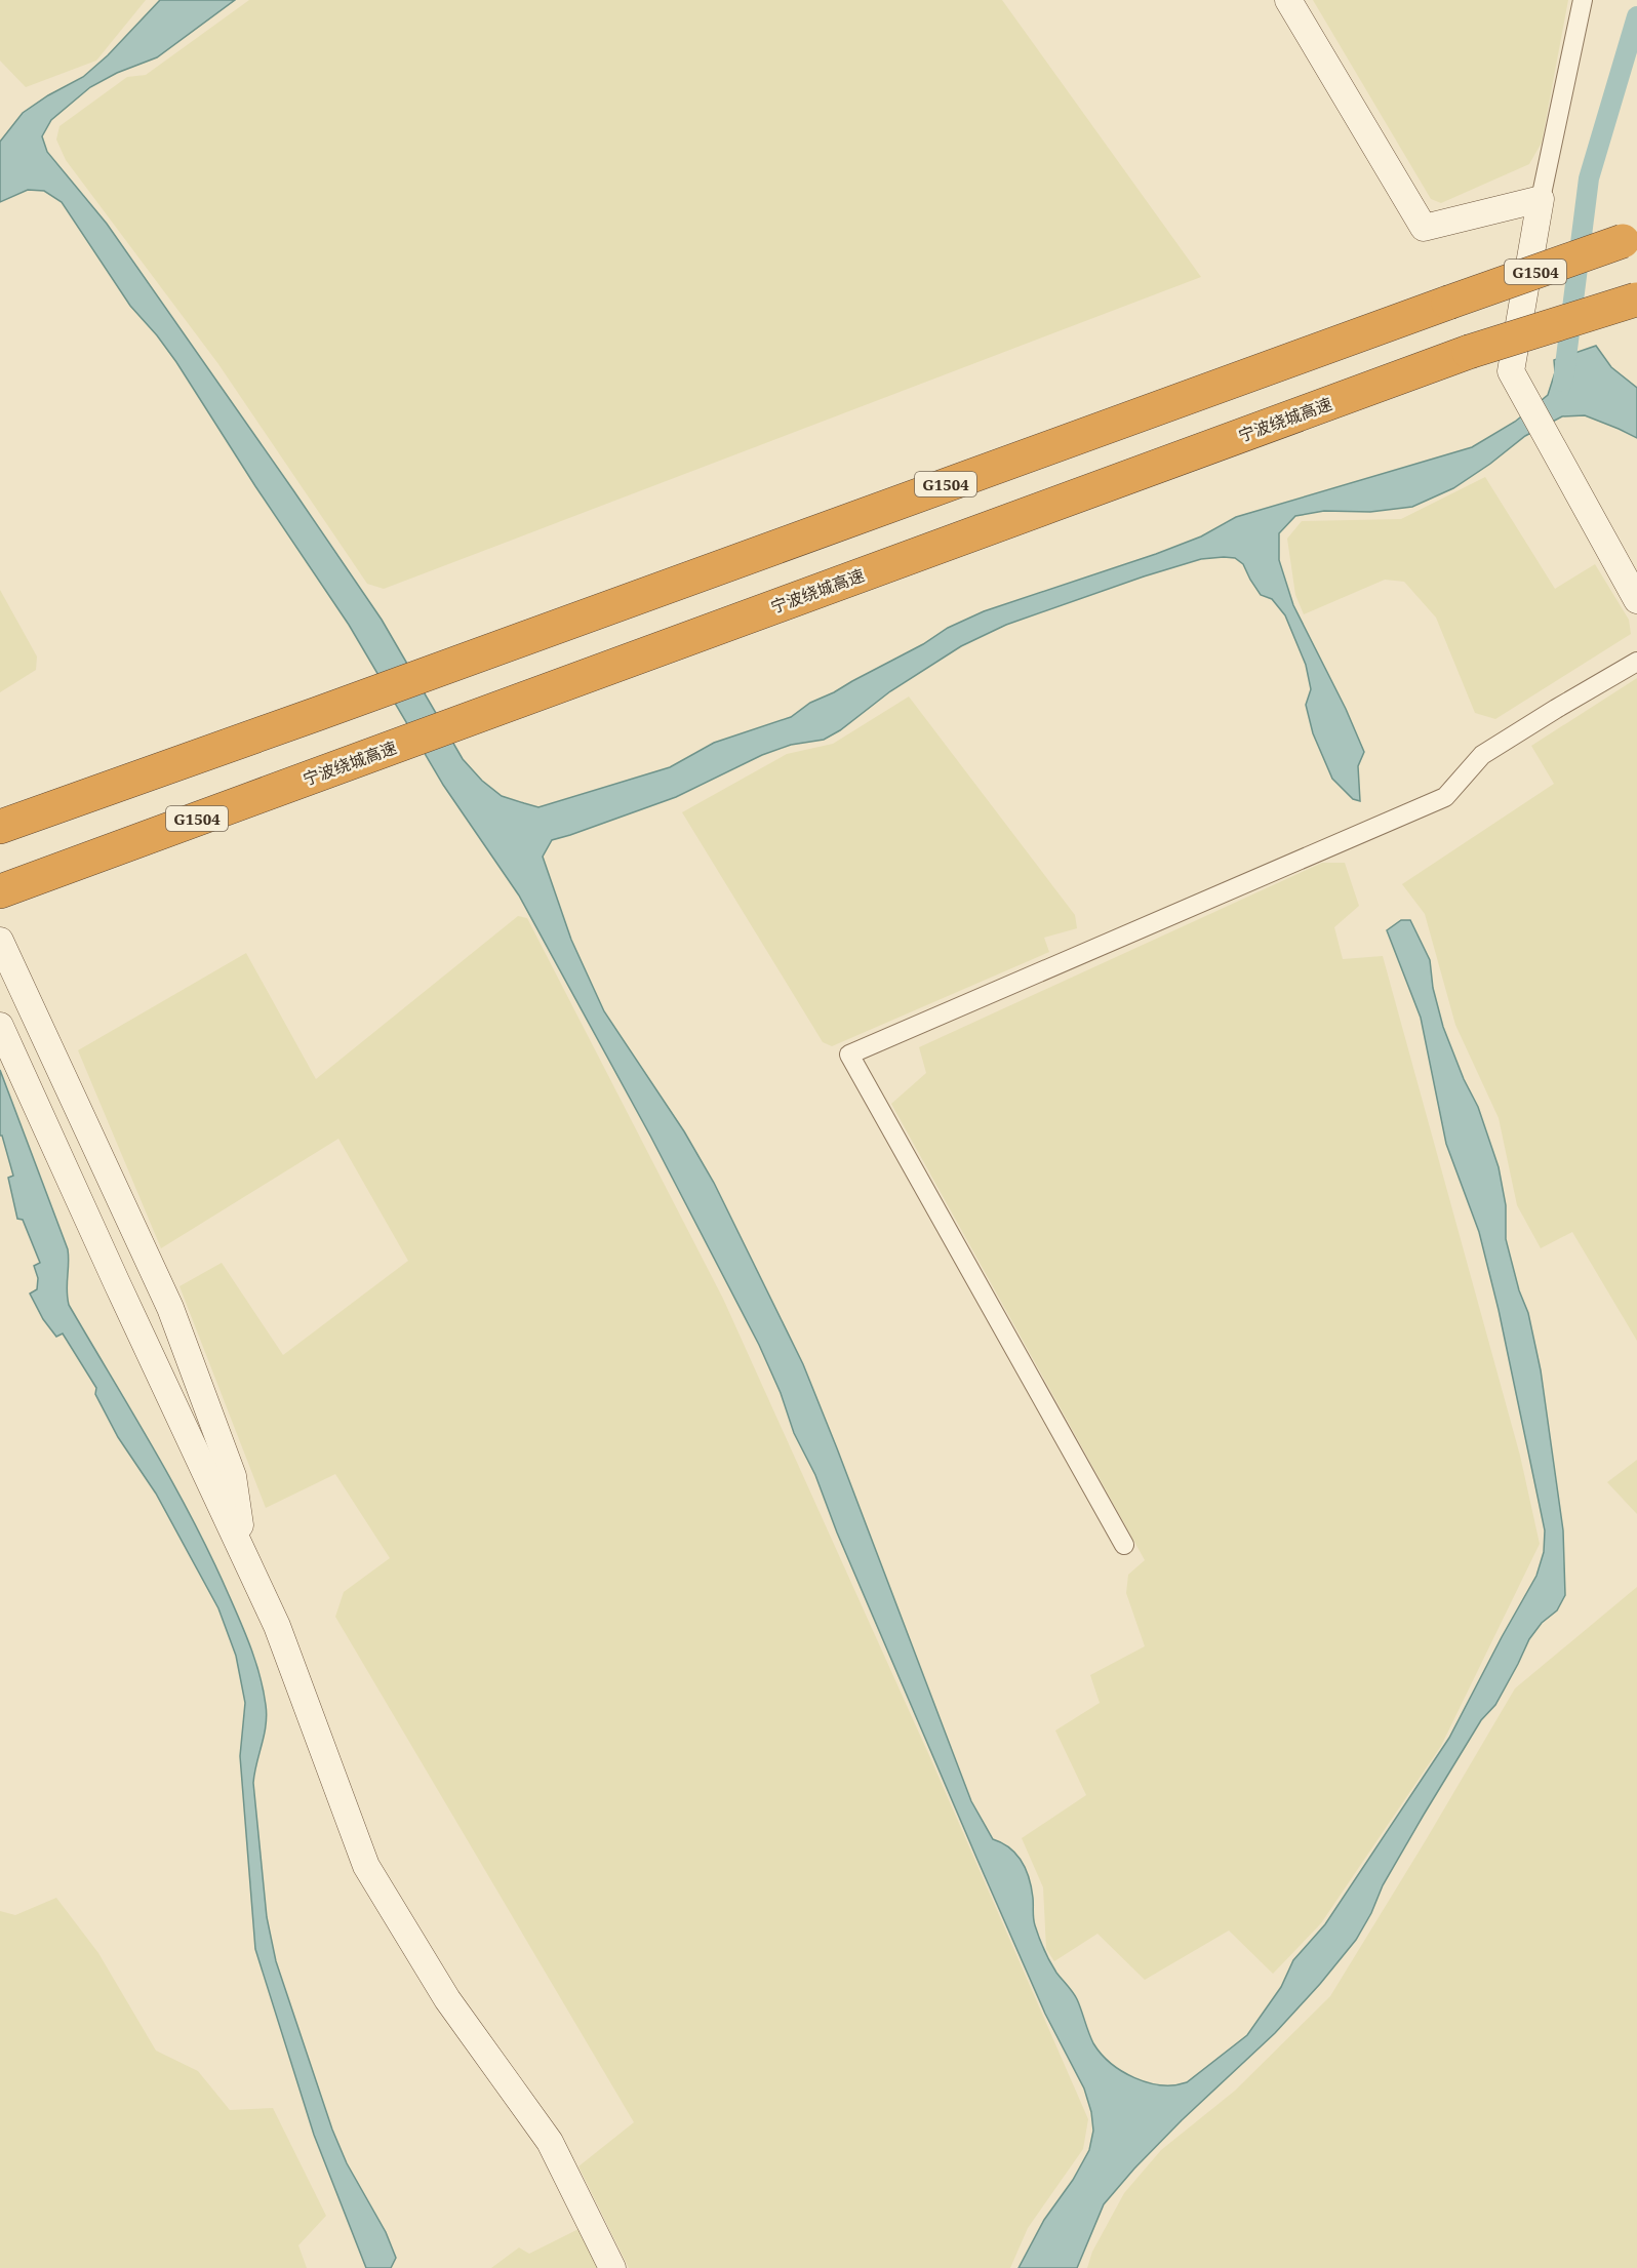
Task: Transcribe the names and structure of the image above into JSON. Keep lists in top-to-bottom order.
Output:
{
  "streets": {
    "highway": ["G1504", "宁波绕城高速"]
  }
}
